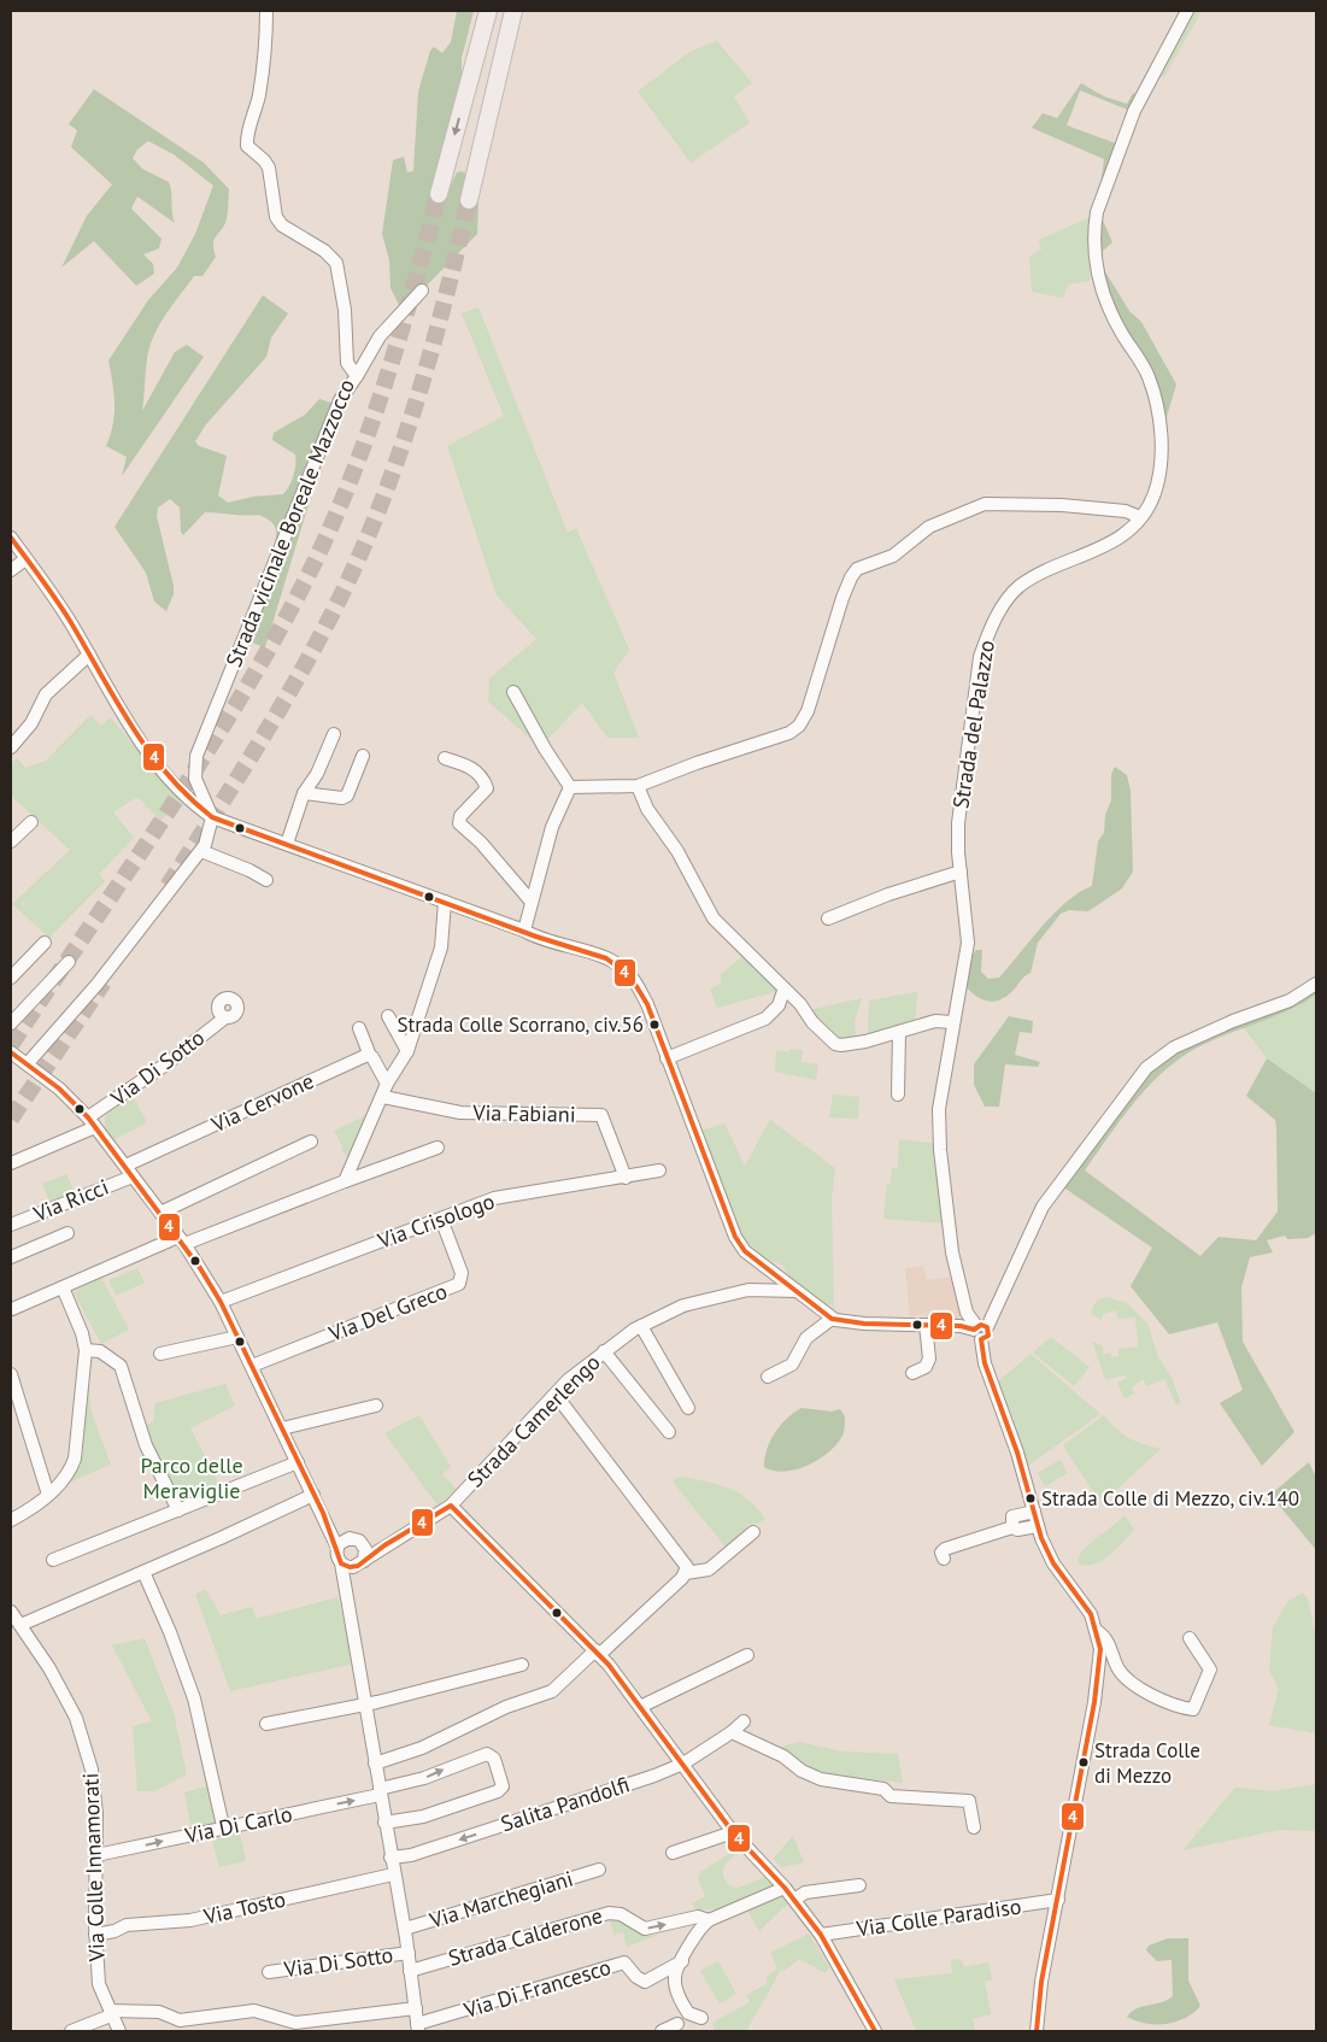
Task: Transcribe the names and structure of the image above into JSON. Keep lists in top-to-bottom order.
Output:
{
  "streets": {
    "street": [
      "Strada vicinale Boreale Mazzocco",
      "Strada del Palazzo",
      "Via Di Sotto",
      "Via Cervone",
      "Via Fabiani",
      "Via Ricci",
      "Via Crisologo",
      "Via Del Greco",
      "Strada Camerlengo",
      "Salita Pandolfi",
      "Via Di Carlo",
      "Via Colle Innamorati",
      "Via Marchegiani",
      "Via Tosto",
      "Via Colle Paradiso",
      "Strada Calderone",
      "Via Di Francesco"
    ]
  },
  "crossings": [
    ["Via Di Sotto", "Via Cervone"],
    ["Via Di Sotto", "Via Ricci"],
    ["Via Di Sotto", "Via Crisologo"],
    ["Via Di Sotto", "Via Del Greco"],
    ["Via Di Sotto", "Strada Camerlengo"],
    ["Via Di Sotto", "Salita Pandolfi"],
    ["Via Di Sotto", "Via Di Carlo"],
    ["Via Di Sotto", "Via Marchegiani"],
    ["Via Di Sotto", "Via Tosto"],
    ["Via Di Sotto", "Strada Calderone"],
    ["Via Di Sotto", "Via Di Francesco"],
    ["Via Cervone", "Via Ricci"],
    ["Via Fabiani", "Via Crisologo"],
    ["Via Crisologo", "Via Del Greco"],
    ["Via Di Carlo", "Via Colle Innamorati"],
    ["Via Colle Innamorati", "Via Tosto"]
  ],
  "one_way": ["Strada Calderone"],
  "parks": ["Parco delle Meraviglie"],
  "places": ["Strada Colle Scorrano, civ.56", "Strada Colle di Mezzo, civ.140", "Strada Colle di Mezzo"],
  "lines": ["transit line 4"]
}
